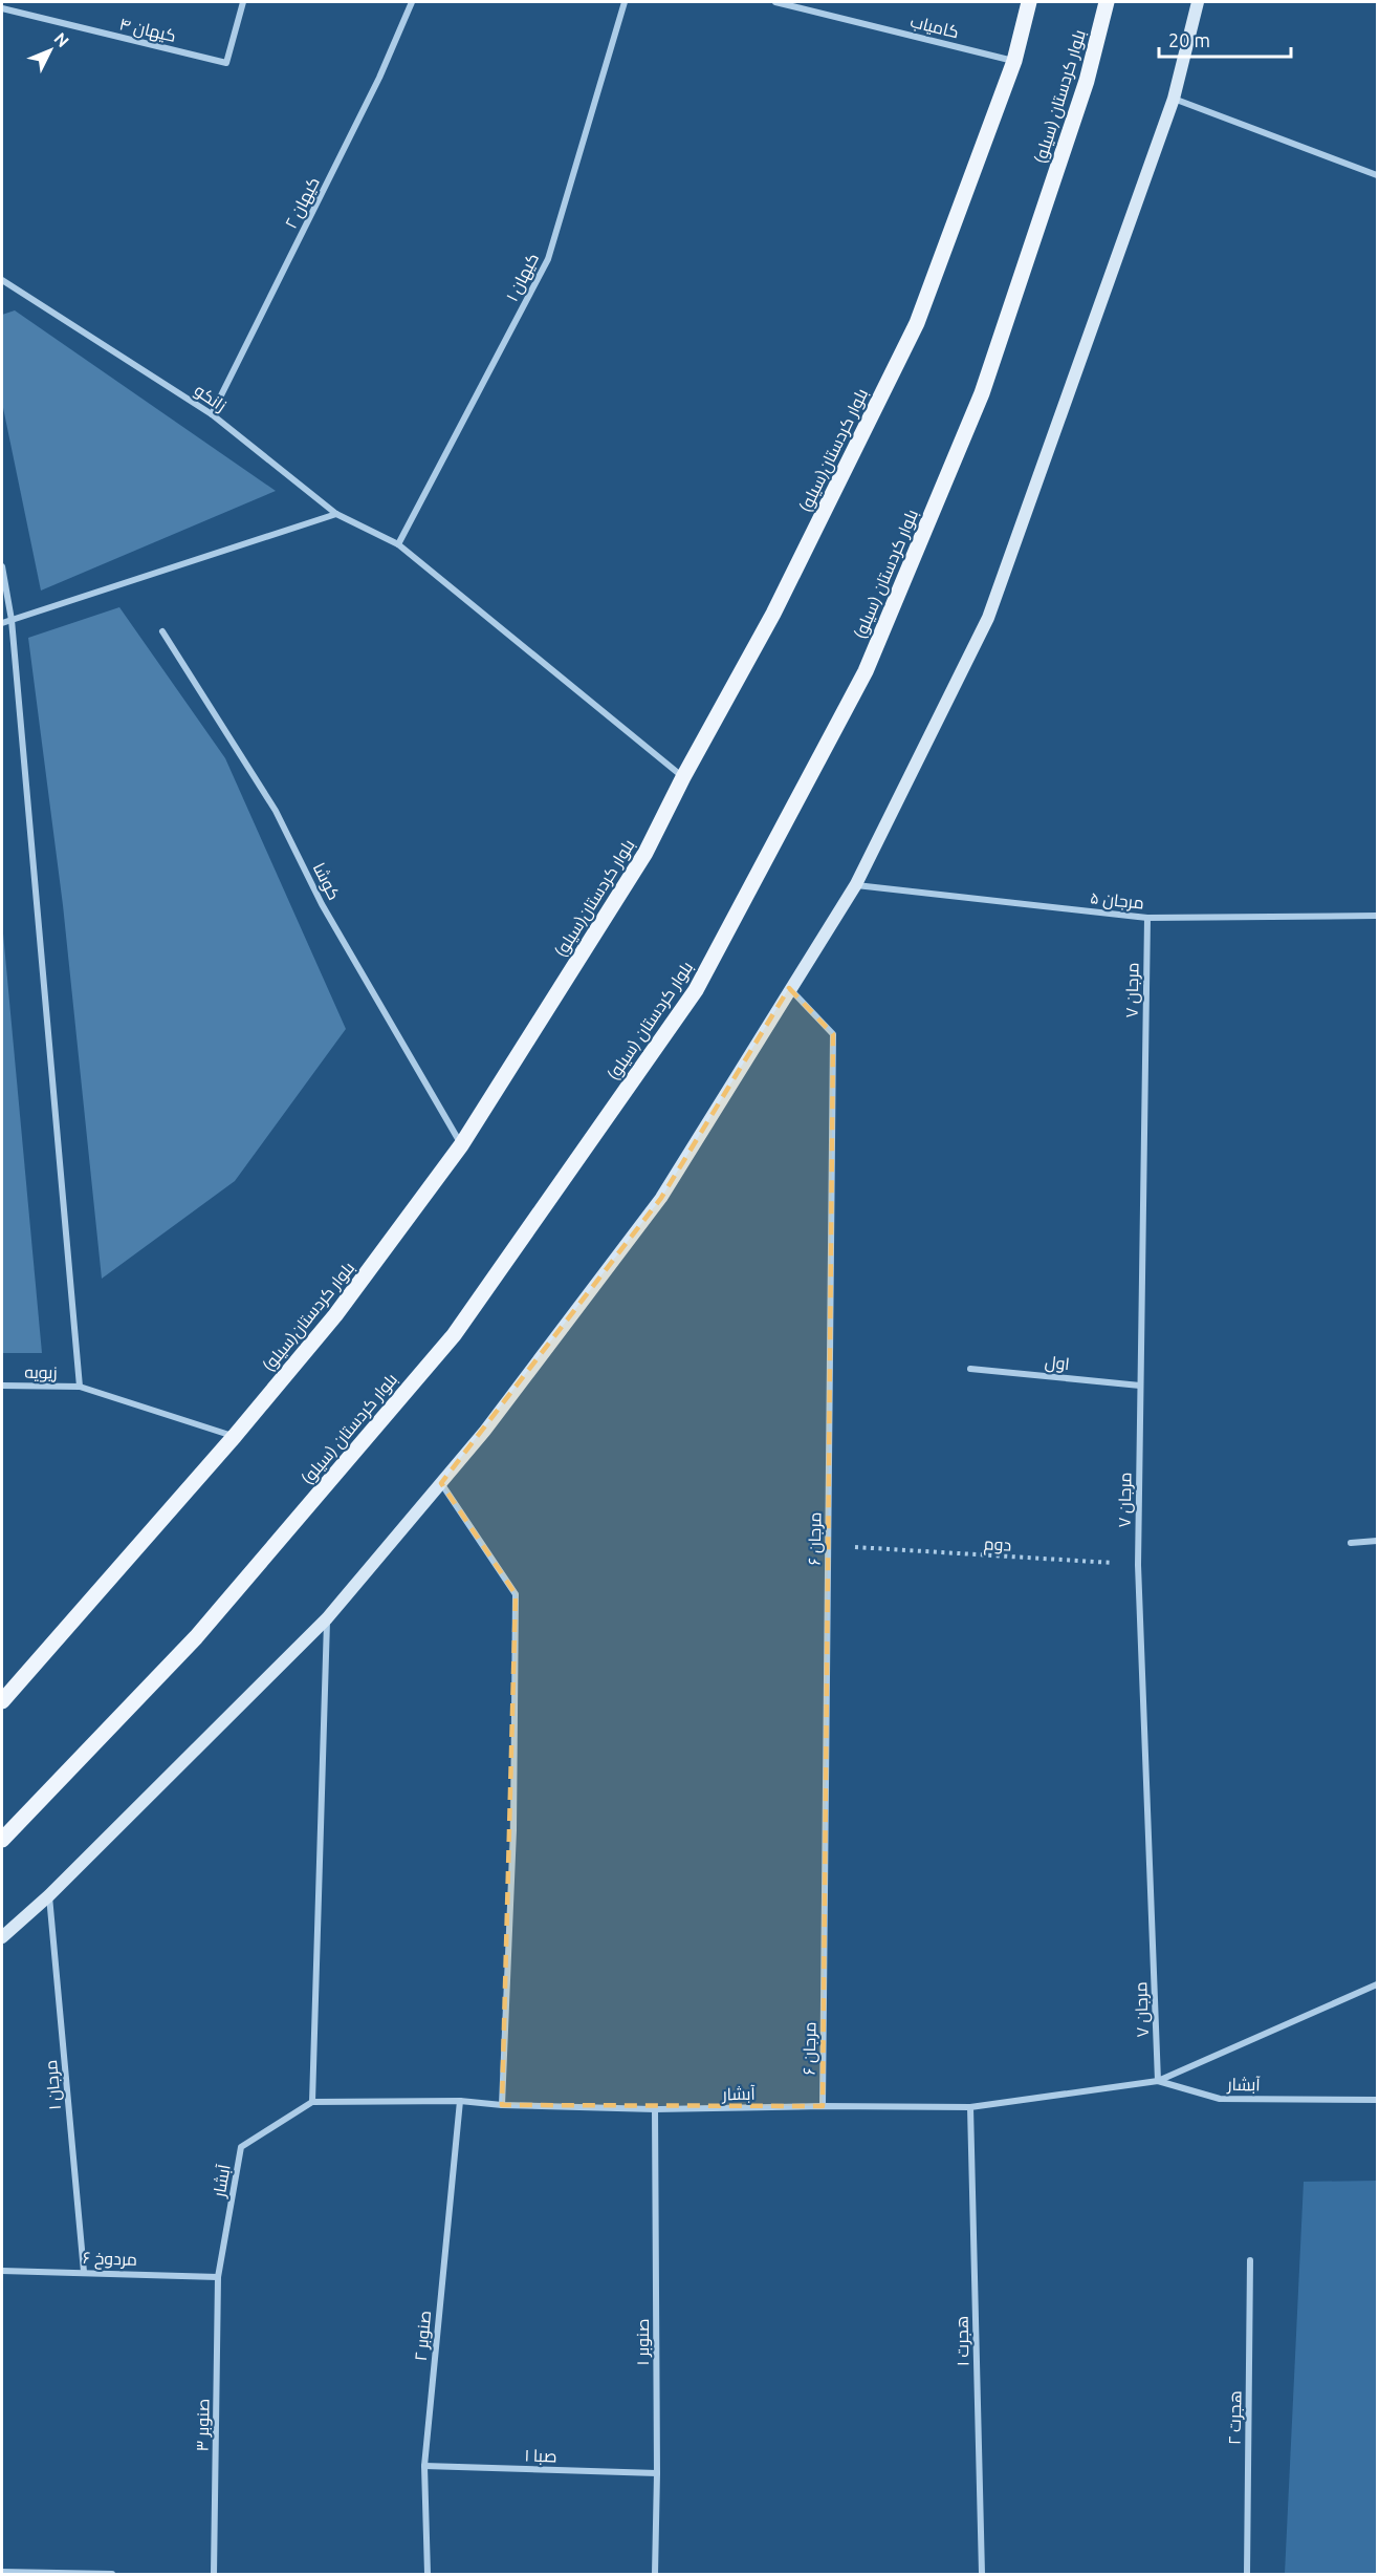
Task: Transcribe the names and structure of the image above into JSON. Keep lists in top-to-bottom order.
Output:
{
  "streets": {
    "main road": ["بلوار کردستان (سیلو)", "بلوار کردستان(سیلو)"],
    "street": [
      "کامیاب",
      "کیهان ۴",
      "کیهان ۲",
      "کیهان ۱",
      "زانکو",
      "کوشا",
      "مرجان ۵",
      "مرجان ۷",
      "اول",
      "زیویه",
      "مرجان ۶",
      "آبشار",
      "مرجان ۱",
      "مردوخ ۶",
      "صنوبر ۲",
      "هجرت ۱",
      "صنوبر ۱",
      "هجرت ۲",
      "صنوبر ۳",
      "صبا ۱"
    ],
    "path": ["دوم"]
  },
  "crossings": [
    ["کامیاب", "بلوار کردستان(سیلو)"],
    ["کیهان ۲", "زانکو"],
    ["کیهان ۱", "زانکو"],
    ["زانکو", "بلوار کردستان(سیلو)"],
    ["بلوار کردستان(سیلو)", "کوشا"],
    ["بلوار کردستان(سیلو)", "زیویه"],
    ["مرجان ۵", "مرجان ۷"],
    ["مرجان ۷", "اول"],
    ["مرجان ۷", "دوم"],
    ["مرجان ۷", "آبشار"],
    ["مرجان ۶", "آبشار"],
    ["آبشار", "مردوخ ۶"],
    ["آبشار", "صنوبر ۲"],
    ["آبشار", "هجرت ۱"],
    ["آبشار", "صنوبر ۱"],
    ["آبشار", "صنوبر ۳"],
    ["مرجان ۱", "مردوخ ۶"],
    ["مردوخ ۶", "صنوبر ۳"],
    ["صنوبر ۲", "صبا ۱"],
    ["صنوبر ۱", "صبا ۱"]
  ],
  "scale_bar": "20 m",
  "north": "top right"
}
